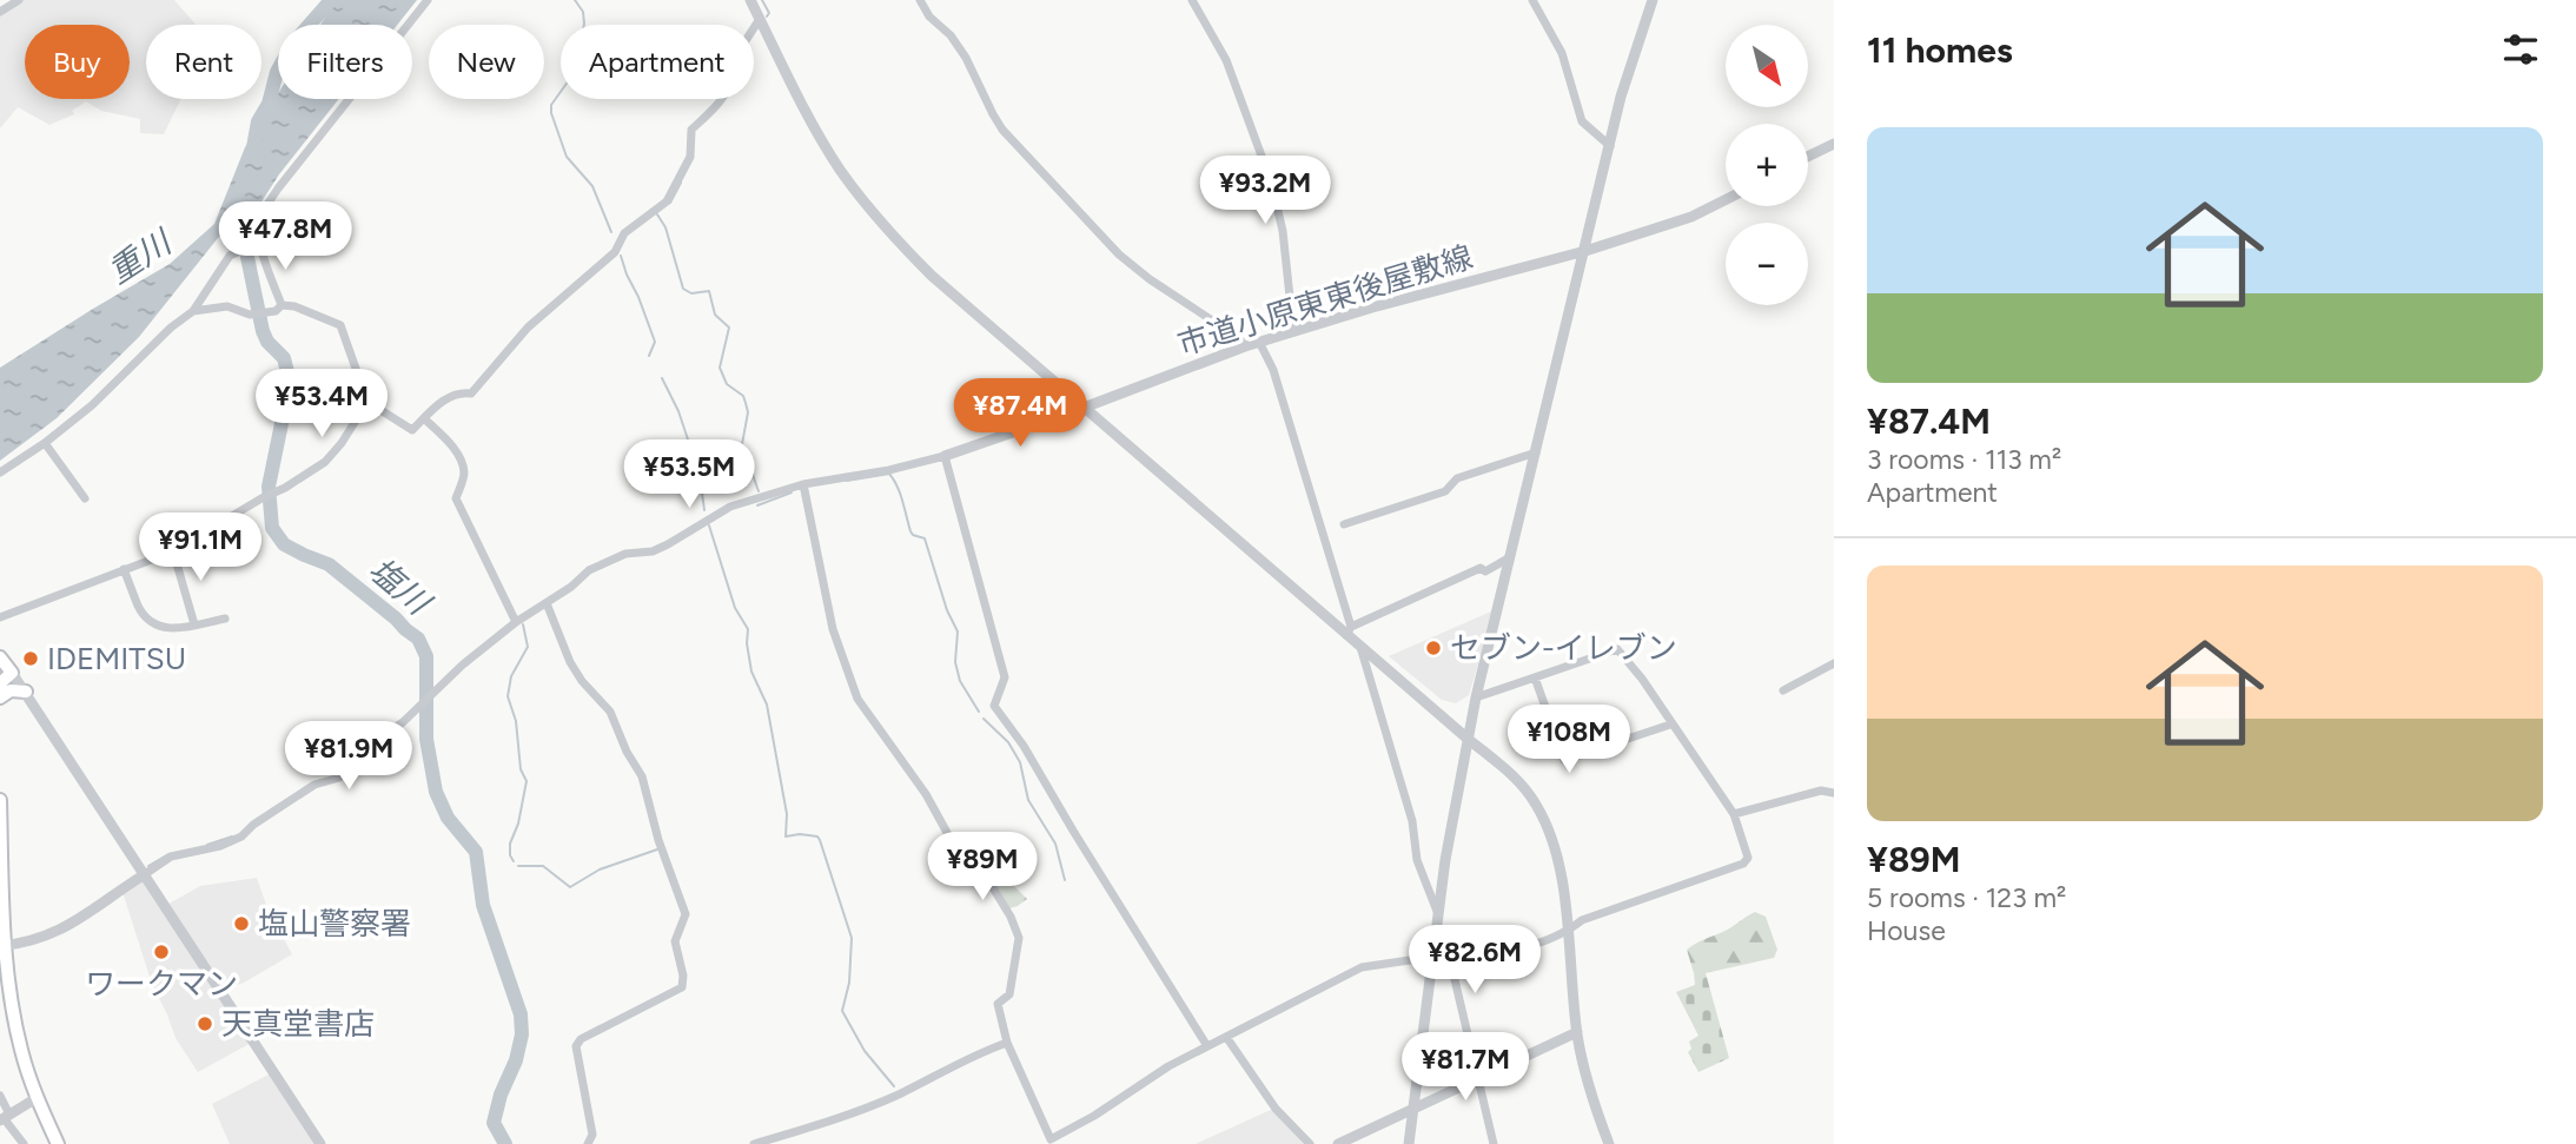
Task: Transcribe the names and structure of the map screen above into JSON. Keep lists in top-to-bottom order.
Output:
{
  "streets": {
    "street": ["市道小原東東後屋敷線"]
  },
  "water": ["重川", "塩川"],
  "places": [
    "セブン-イレブン",
    "IDEMITSU",
    "塩山警察署",
    "ワークマン",
    "天真堂書店"
  ],
  "north": "bottom right",
  "page": {
    "heading": "11 homes",
    "map_buttons": ["+", "−"],
    "chip": [
      "Buy",
      "Rent",
      "Filters",
      "New",
      "Apartment"
    ],
    "list": [
      {
        "name": "¥87.4M",
        "note": "3 rooms · 113 m² · Apartment"
      },
      {
        "name": "¥89M",
        "note": "5 rooms · 123 m² · House"
      }
    ],
    "price": [
      "¥93.2M",
      "¥47.8M",
      "¥53.4M",
      "¥87.4M",
      "¥53.5M",
      "¥91.1M",
      "¥108M",
      "¥81.9M",
      "¥89M",
      "¥82.6M",
      "¥81.7M"
    ]
  }
}
